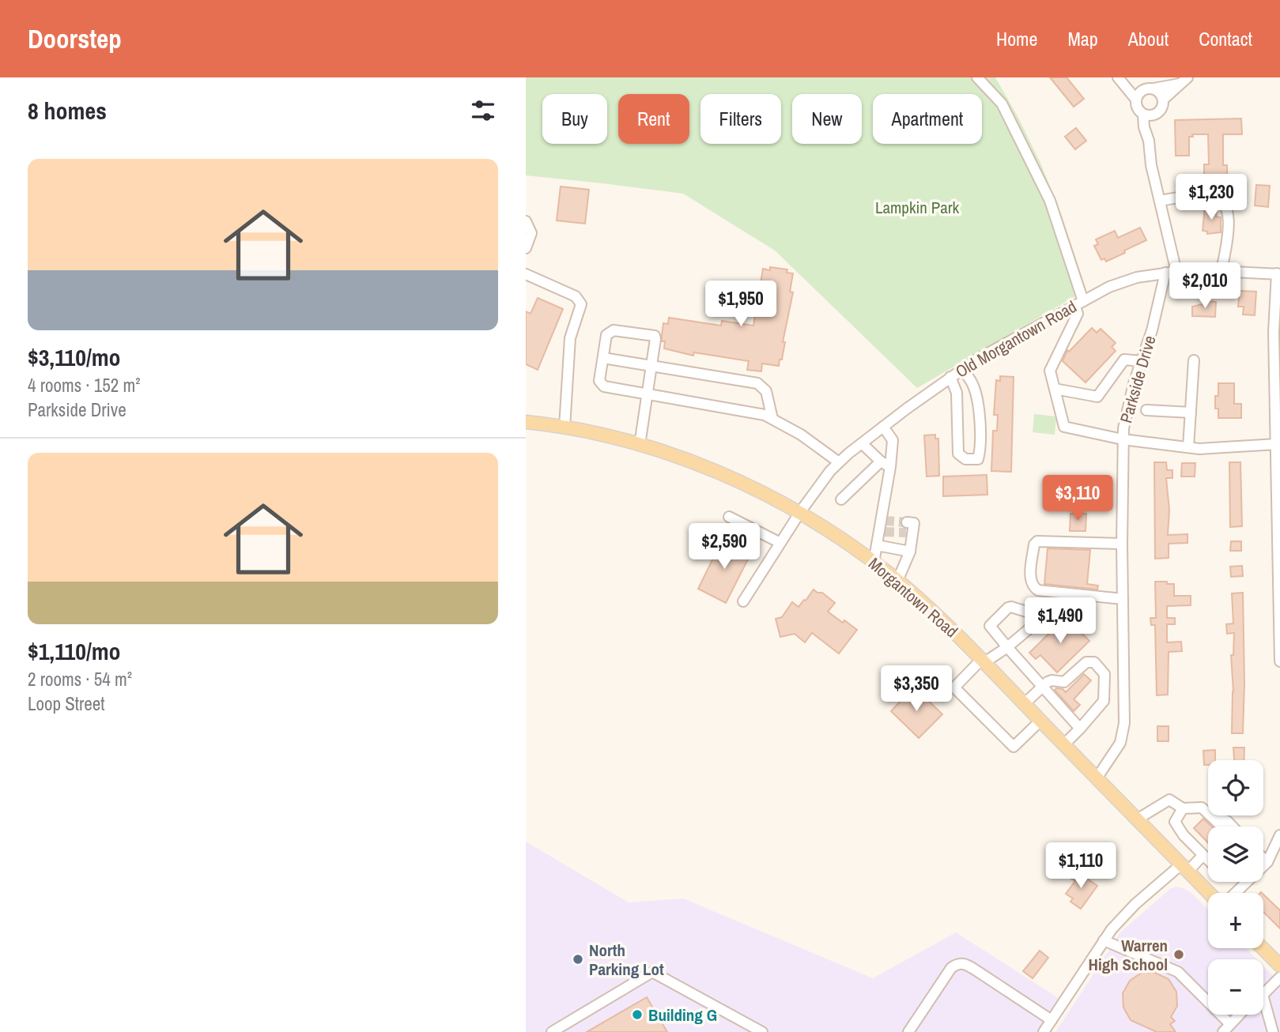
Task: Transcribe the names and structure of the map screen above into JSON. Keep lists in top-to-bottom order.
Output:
{
  "streets": {
    "main road": ["Morgantown Road"],
    "street": ["Old Morgantown Road", "Parkside Drive"]
  },
  "crossings": [
    ["Old Morgantown Road", "Parkside Drive"],
    ["Old Morgantown Road", "Morgantown Road"],
    ["Parkside Drive", "Morgantown Road"]
  ],
  "parks": ["Lampkin Park"],
  "places": ["Warren High School", "North Parking Lot", "Building G"],
  "page": {
    "header": "Doorstep",
    "nav": [
      "Home",
      "Map",
      "About",
      "Contact"
    ],
    "heading": "8 homes",
    "chip": [
      "Buy",
      "Rent",
      "Filters",
      "New",
      "Apartment"
    ],
    "list": [
      {
        "name": "$3,110/mo",
        "note": "4 rooms · 152 m² · Parkside Drive"
      },
      {
        "name": "$1,110/mo",
        "note": "2 rooms · 54 m² · Loop Street"
      }
    ],
    "price": [
      "$1,230",
      "$2,010",
      "$1,950",
      "$3,110",
      "$2,590",
      "$1,490",
      "$3,350",
      "$1,110"
    ],
    "map_buttons": ["+", "−"]
  }
}
